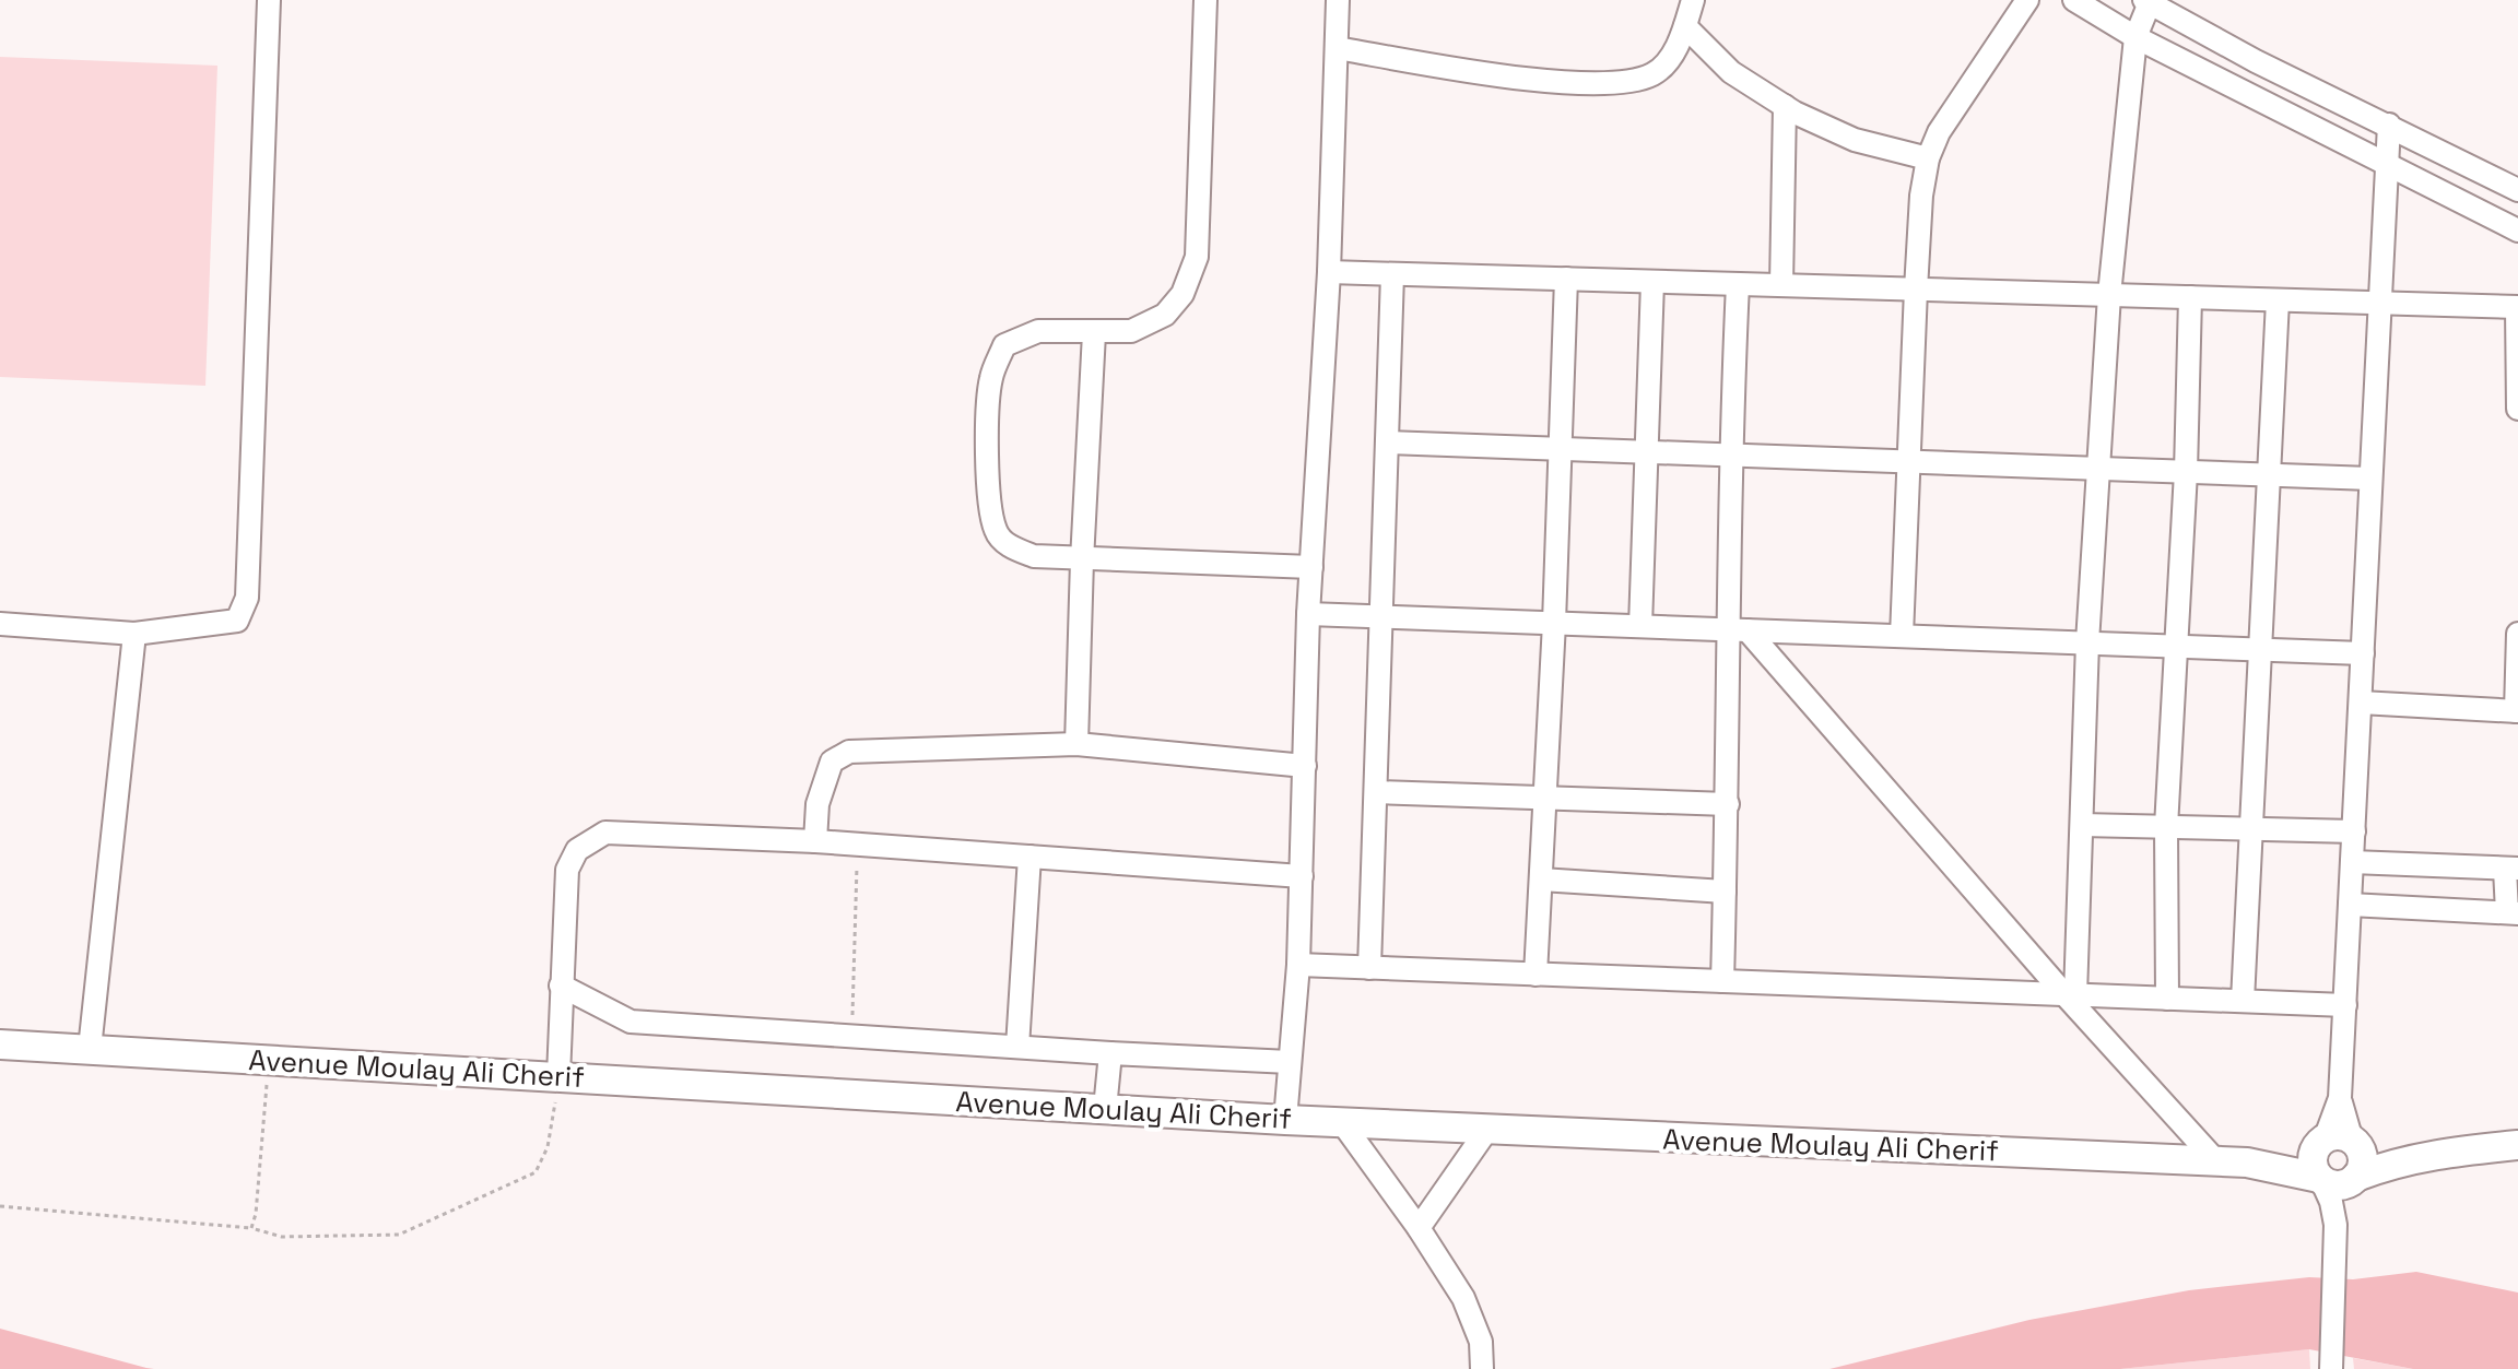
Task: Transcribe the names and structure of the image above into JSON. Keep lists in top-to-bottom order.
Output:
{
  "streets": {
    "main road": ["Avenue Moulay Ali Cherif"]
  }
}
